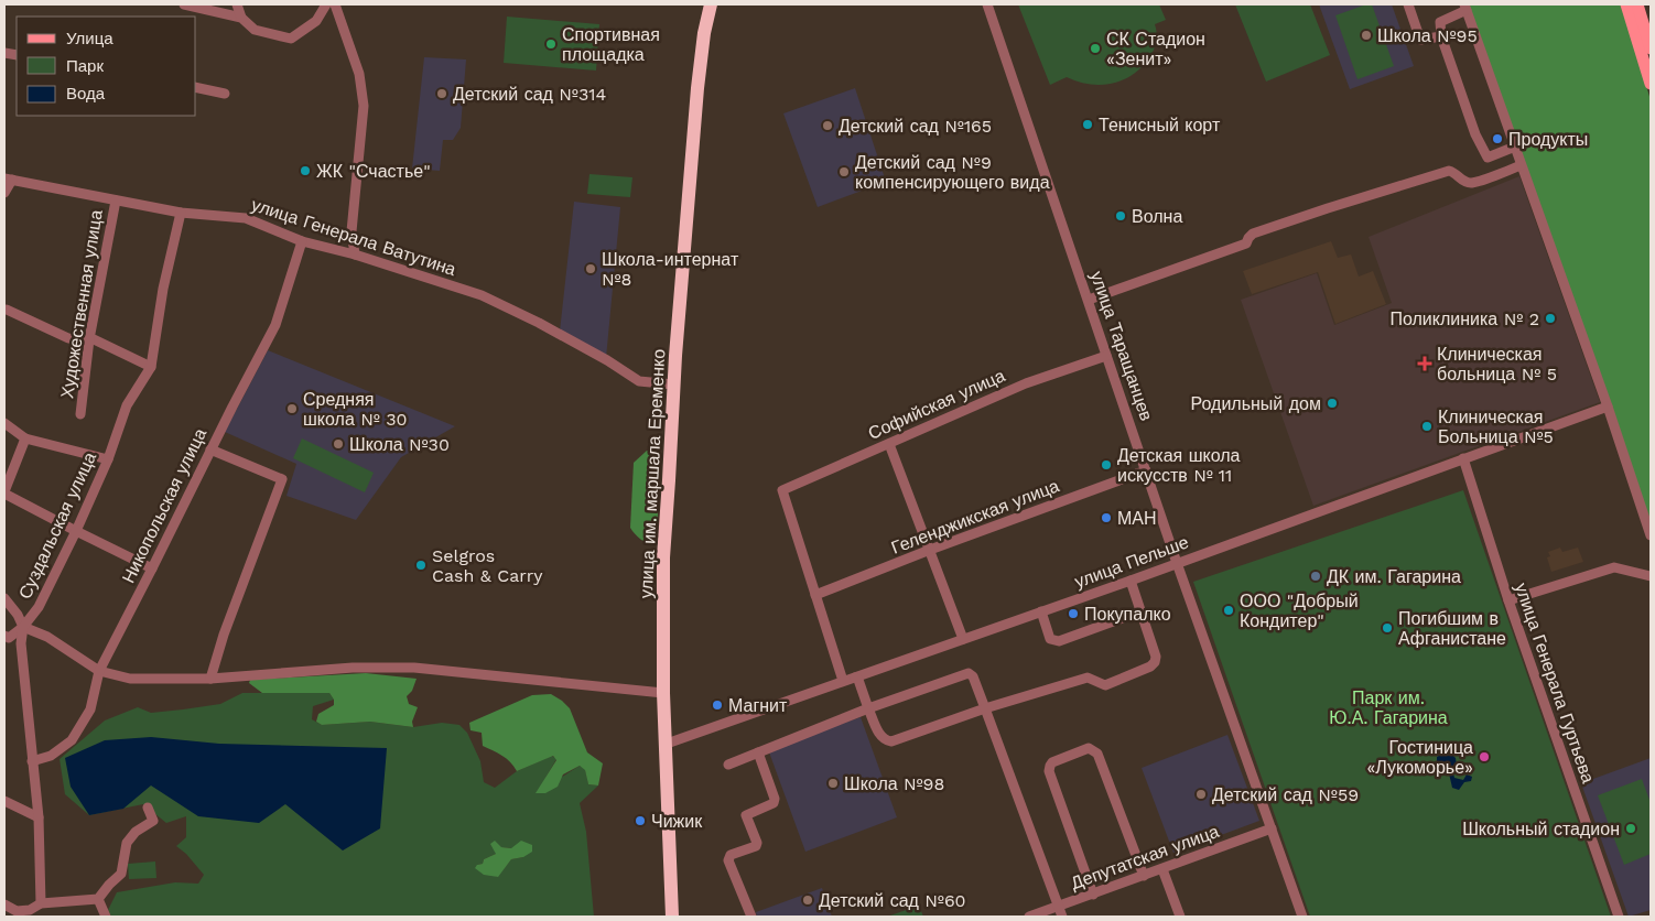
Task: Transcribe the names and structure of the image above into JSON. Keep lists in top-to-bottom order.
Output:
{
  "streets": {
    "highway": ["улица им. маршала Еременко"],
    "street": [
      "улица Генерала Ватутина",
      "Художественная улица",
      "улица Таращанцев",
      "Софийская улица",
      "Никопольская улица",
      "Геленджикская улица",
      "Суздальская улица",
      "улица Пельше",
      "улица Генерала Гуртьева",
      "Депутатская улица"
    ]
  },
  "crossings": [
    ["улица Генерала Ватутина", "Художественная улица"],
    ["улица Генерала Ватутина", "улица им. маршала Еременко"],
    ["улица Генерала Ватутина", "Никопольская улица"],
    ["улица Таращанцев", "Софийская улица"],
    ["улица Таращанцев", "Геленджикская улица"],
    ["улица Таращанцев", "улица Пельше"],
    ["улица Таращанцев", "Депутатская улица"],
    ["Софийская улица", "Геленджикская улица"],
    ["улица им. маршала Еременко", "улица Пельше"],
    ["Никопольская улица", "Суздальская улица"],
    ["улица Пельше", "улица Генерала Гуртьева"]
  ],
  "parks": ["Парк им. Ю.А. Гагарина"],
  "places": {
    "other": [
      "Школа №95",
      "Спортивная площадка",
      "СК Стадион «Зенит»",
      "Детский сад №314",
      "Тенисный корт",
      "Детский сад №165",
      "Продукты",
      "ЖК \"Счастье\"",
      "Детский сад №9 компенсирующего вида",
      "Волна",
      "Школа-интернат №8",
      "Поликлиника № 2",
      "Родильный дом",
      "Средняя школа № 30",
      "Клиническая Больница №5",
      "Школа №30",
      "Детская школа искусств № 11",
      "МАН",
      "Selgros Cash & Carry",
      "ДК им. Гагарина",
      "ООО \"Добрый Кондитер\"",
      "Покупалко",
      "Погибшим в Афганистане",
      "Магнит",
      "Гостиница «Лукоморье»",
      "Школа №98",
      "Детский сад №59",
      "Чижик",
      "Школьный стадион",
      "Детский сад №60"
    ],
    "health": ["Клиническая больница № 5"]
  },
  "legend": ["Улица", "Парк", "Вода"]
}
